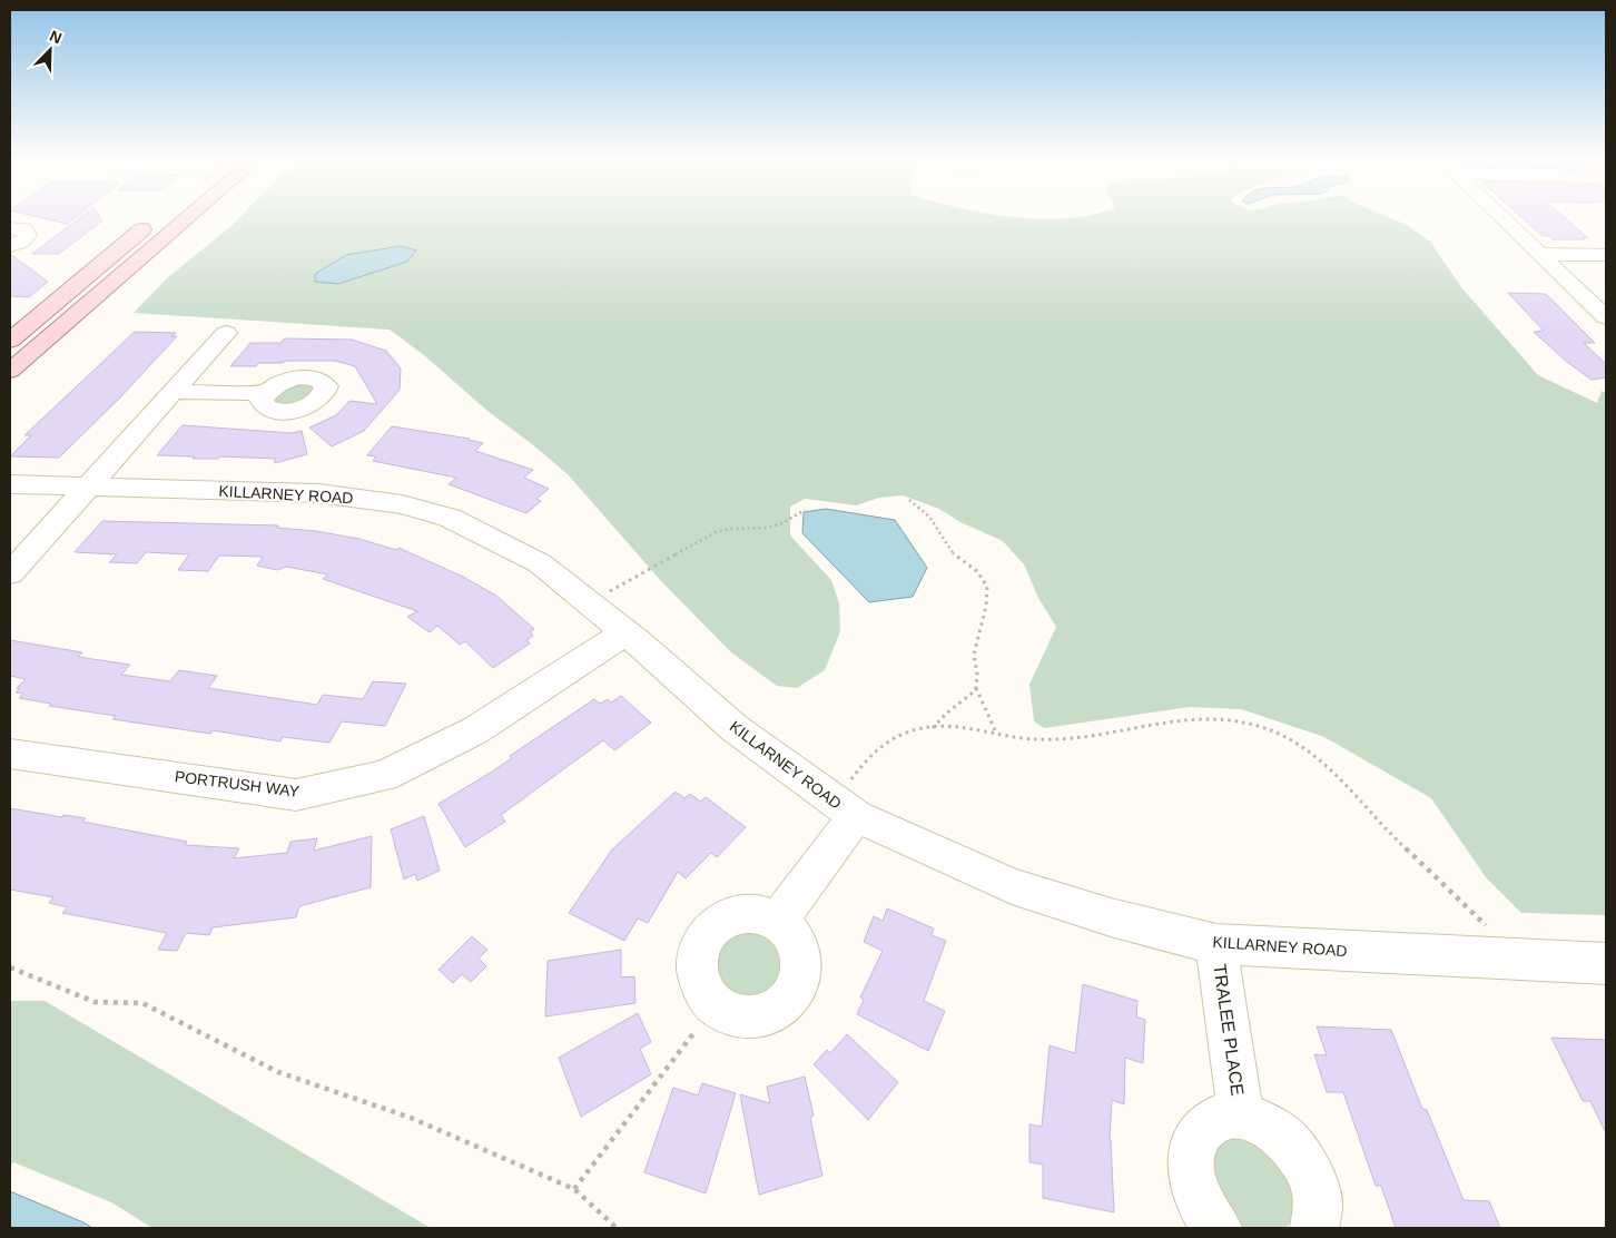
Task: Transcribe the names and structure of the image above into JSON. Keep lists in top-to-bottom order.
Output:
{
  "streets": {
    "street": ["KILLARNEY ROAD", "PORTRUSH WAY", "TRALEE PLACE"]
  },
  "crossings": [
    ["KILLARNEY ROAD", "PORTRUSH WAY"],
    ["KILLARNEY ROAD", "TRALEE PLACE"]
  ],
  "north": "top right"
}
